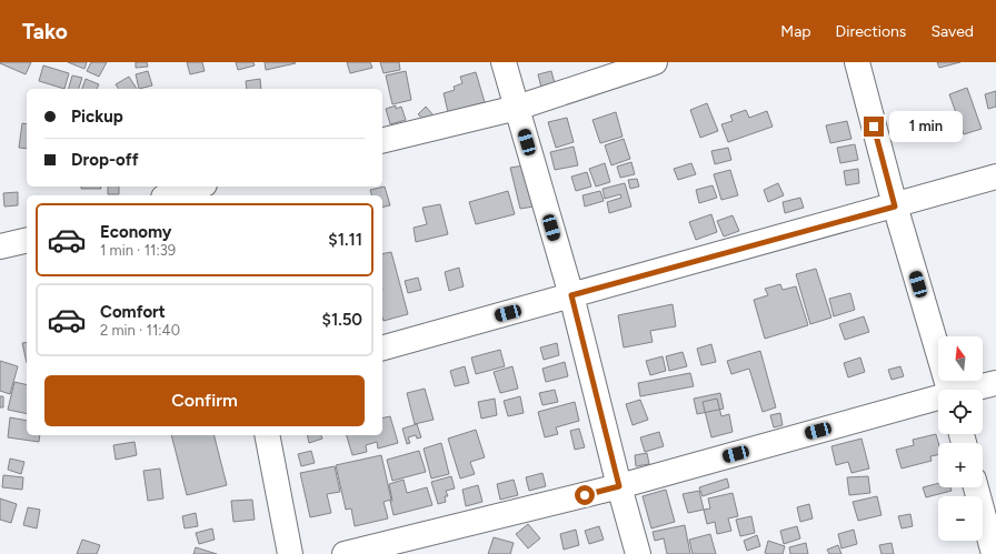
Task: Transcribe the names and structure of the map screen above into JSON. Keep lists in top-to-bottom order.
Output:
{
  "north": "top",
  "page": {
    "header": "Tako",
    "nav": ["Map", "Directions", "Saved"],
    "banner": ["Pickup", "Drop-off"],
    "bubble": "1 min",
    "list": [
      {
        "name": "Economy",
        "note": "1 min · 11:39",
        "value": "$1.11"
      },
      {
        "name": "Comfort",
        "note": "2 min · 11:40",
        "value": "$1.50"
      }
    ],
    "map_buttons": ["+", "−"],
    "buttons": "Confirm"
  }
}
